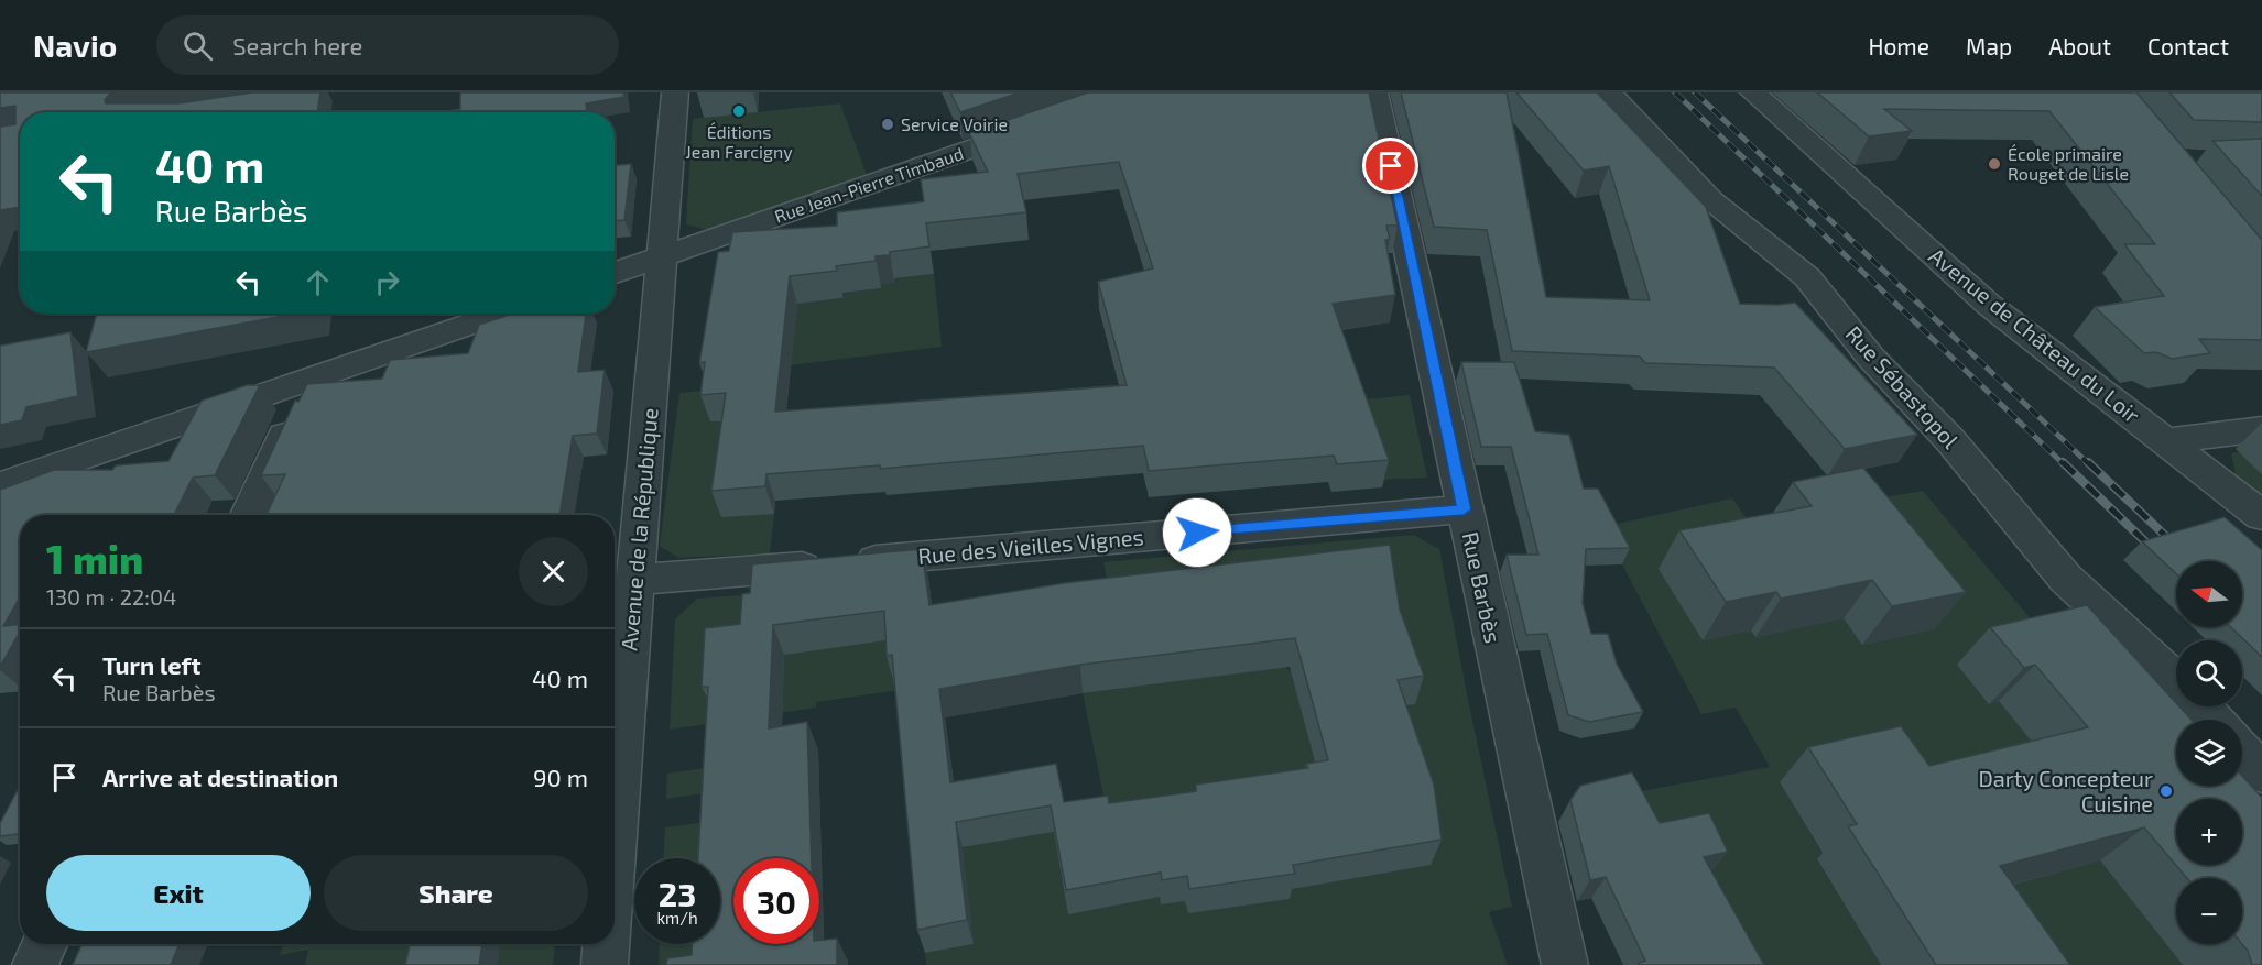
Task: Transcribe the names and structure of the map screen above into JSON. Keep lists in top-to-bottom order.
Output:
{
  "streets": {
    "street": [
      "Rue Jean-Pierre Timbaud",
      "Avenue de Château du Loir",
      "Rue Sébastopol",
      "Avenue de la République",
      "Rue des Vieilles Vignes",
      "Rue Barbès"
    ]
  },
  "crossings": [
    ["Rue Jean-Pierre Timbaud", "Avenue de la République"],
    ["Avenue de la République", "Rue des Vieilles Vignes"],
    ["Rue des Vieilles Vignes", "Rue Barbès"]
  ],
  "places": [
    "Éditions Jean Farcigny",
    "Service Voirie",
    "École primaire Rouget de Lisle",
    "Darty Concepteur Cuisine"
  ],
  "north": "left",
  "page": {
    "header": "Navio",
    "search": "Search here",
    "nav": [
      "Home",
      "Map",
      "About",
      "Contact"
    ],
    "turn": ["40 m", "Rue Barbès"],
    "heading": ["1 min", "130 m · 22:04"],
    "map_buttons": ["+", "−"],
    "list": [
      {
        "name": "Turn left",
        "note": "Rue Barbès",
        "value": "40 m"
      },
      {
        "name": "Arrive at destination",
        "value": "90 m"
      }
    ],
    "buttons": ["Exit", "Share"],
    "speed": "23 km/h",
    "limit": "30"
  }
}
